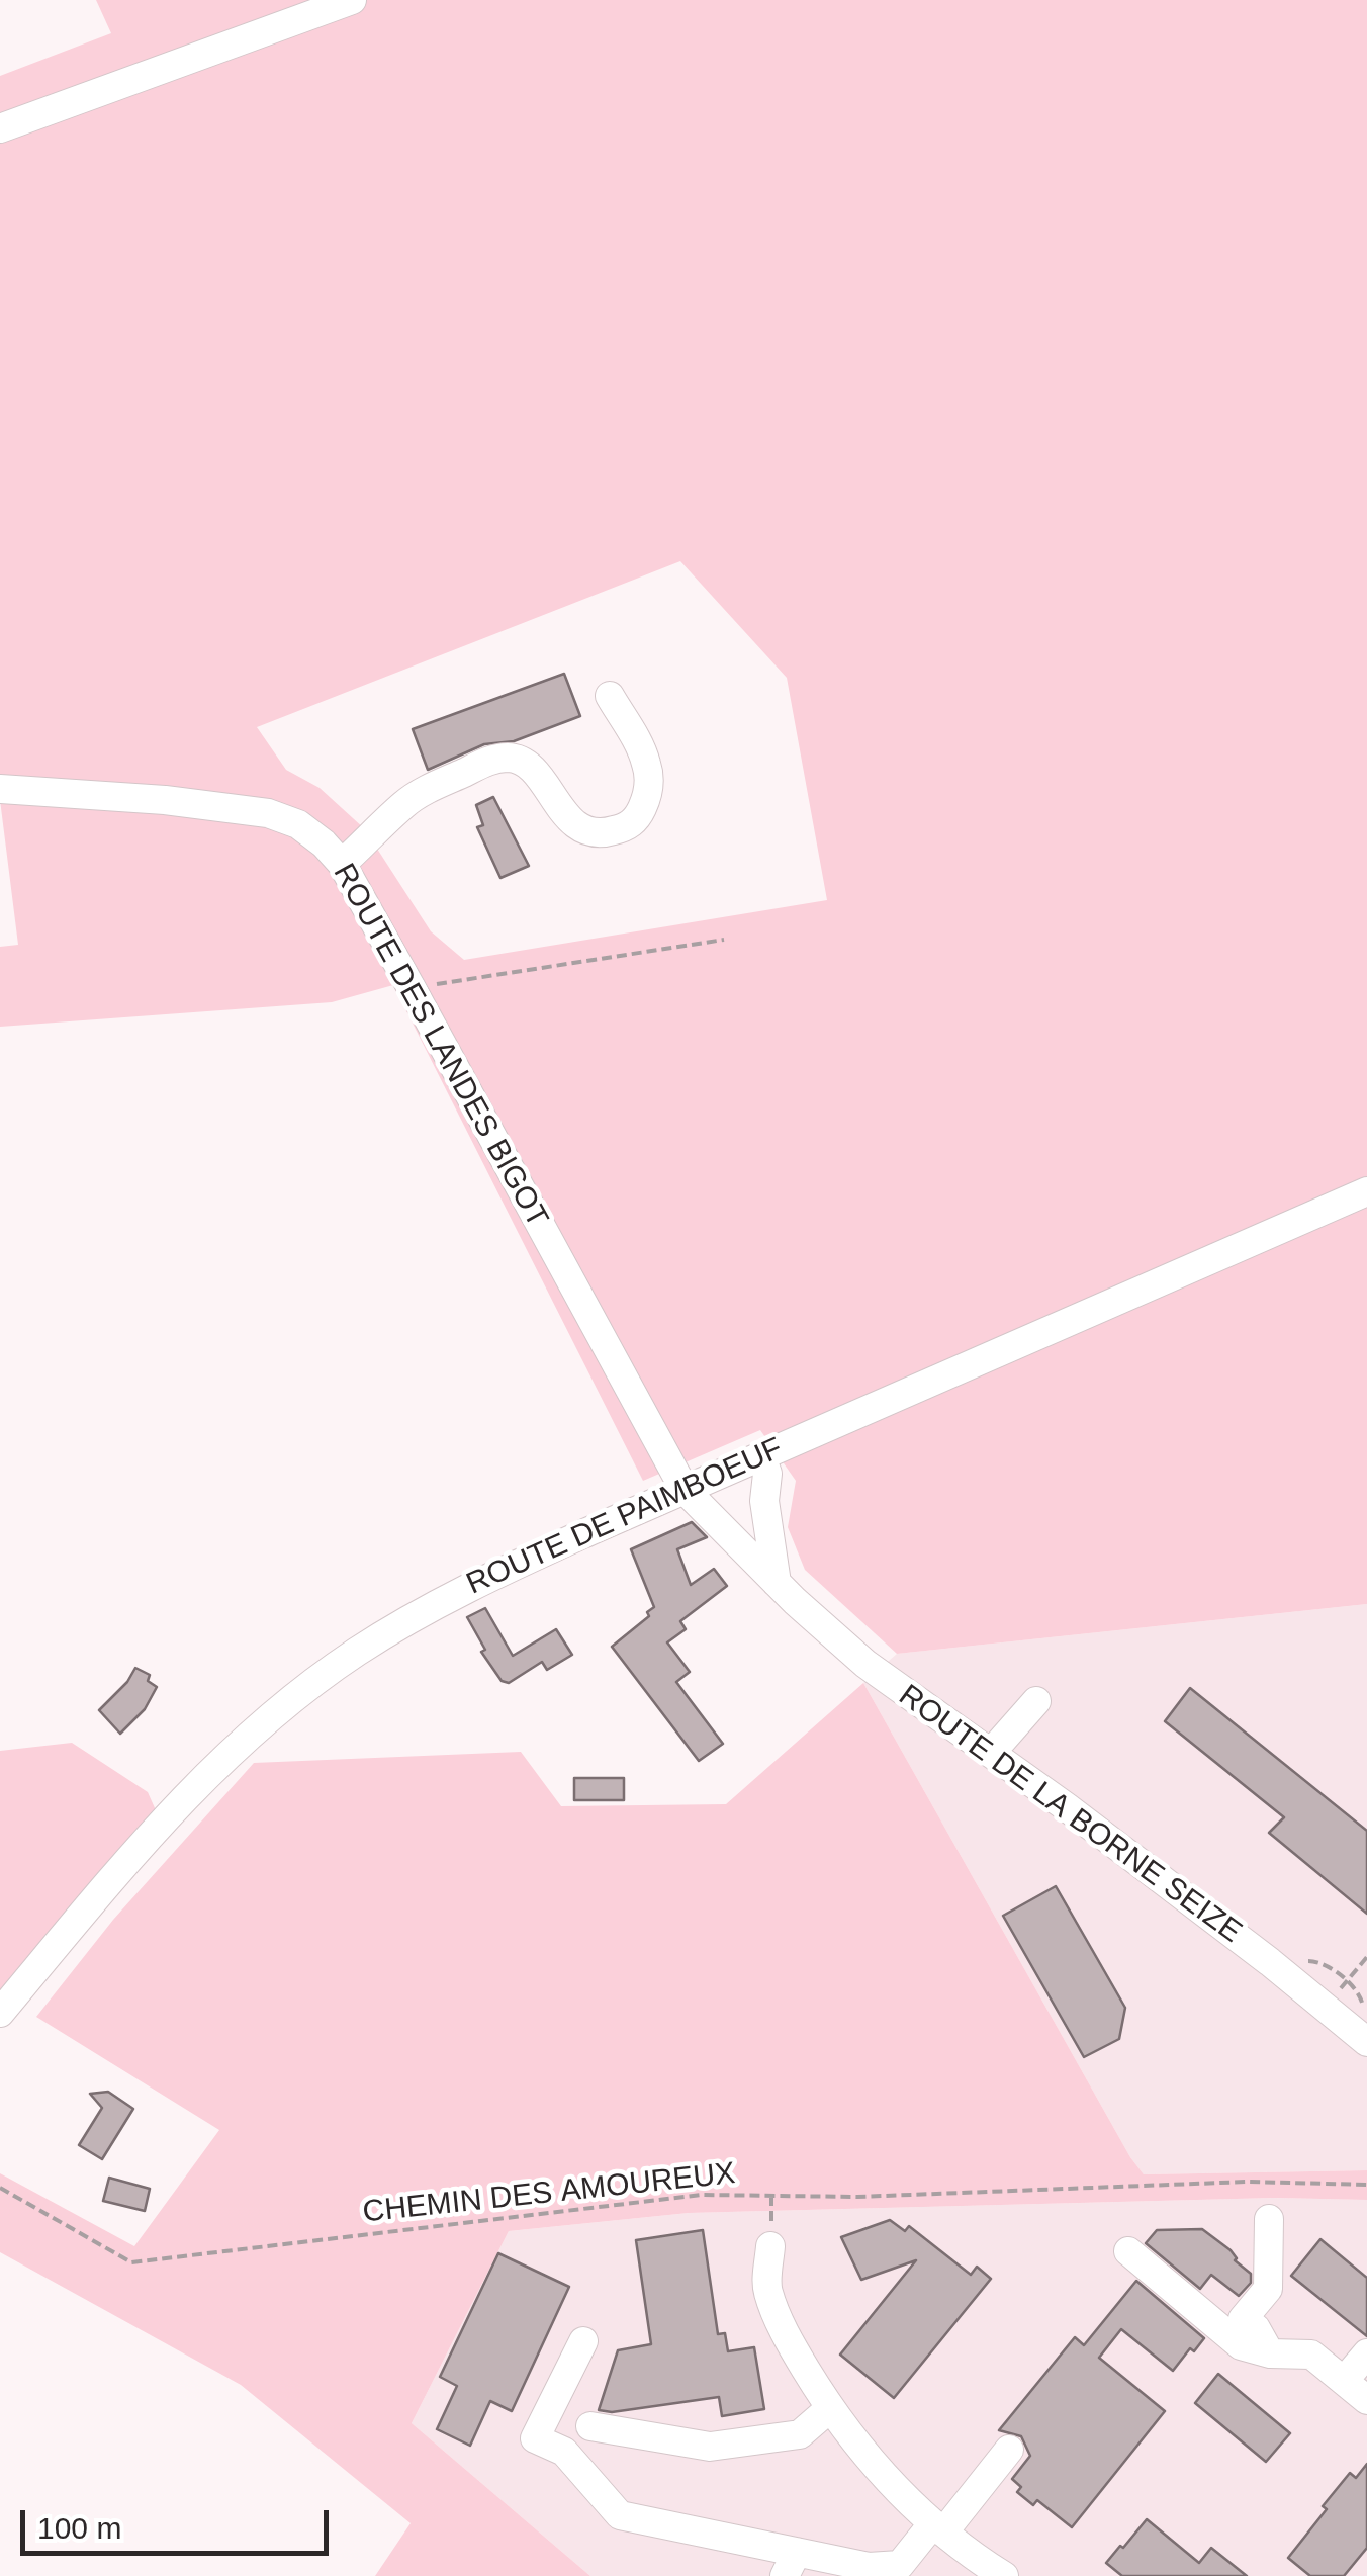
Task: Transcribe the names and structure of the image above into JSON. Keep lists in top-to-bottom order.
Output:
{
  "streets": {
    "street": ["ROUTE DES LANDES BIGOT", "ROUTE DE PAIMBOEUF", "ROUTE DE LA BORNE SEIZE"],
    "path": ["CHEMIN DES AMOUREUX"]
  },
  "crossings": [
    ["ROUTE DES LANDES BIGOT", "ROUTE DE PAIMBOEUF"],
    ["ROUTE DES LANDES BIGOT", "ROUTE DE LA BORNE SEIZE"]
  ],
  "scale_bar": "100 m"
}
